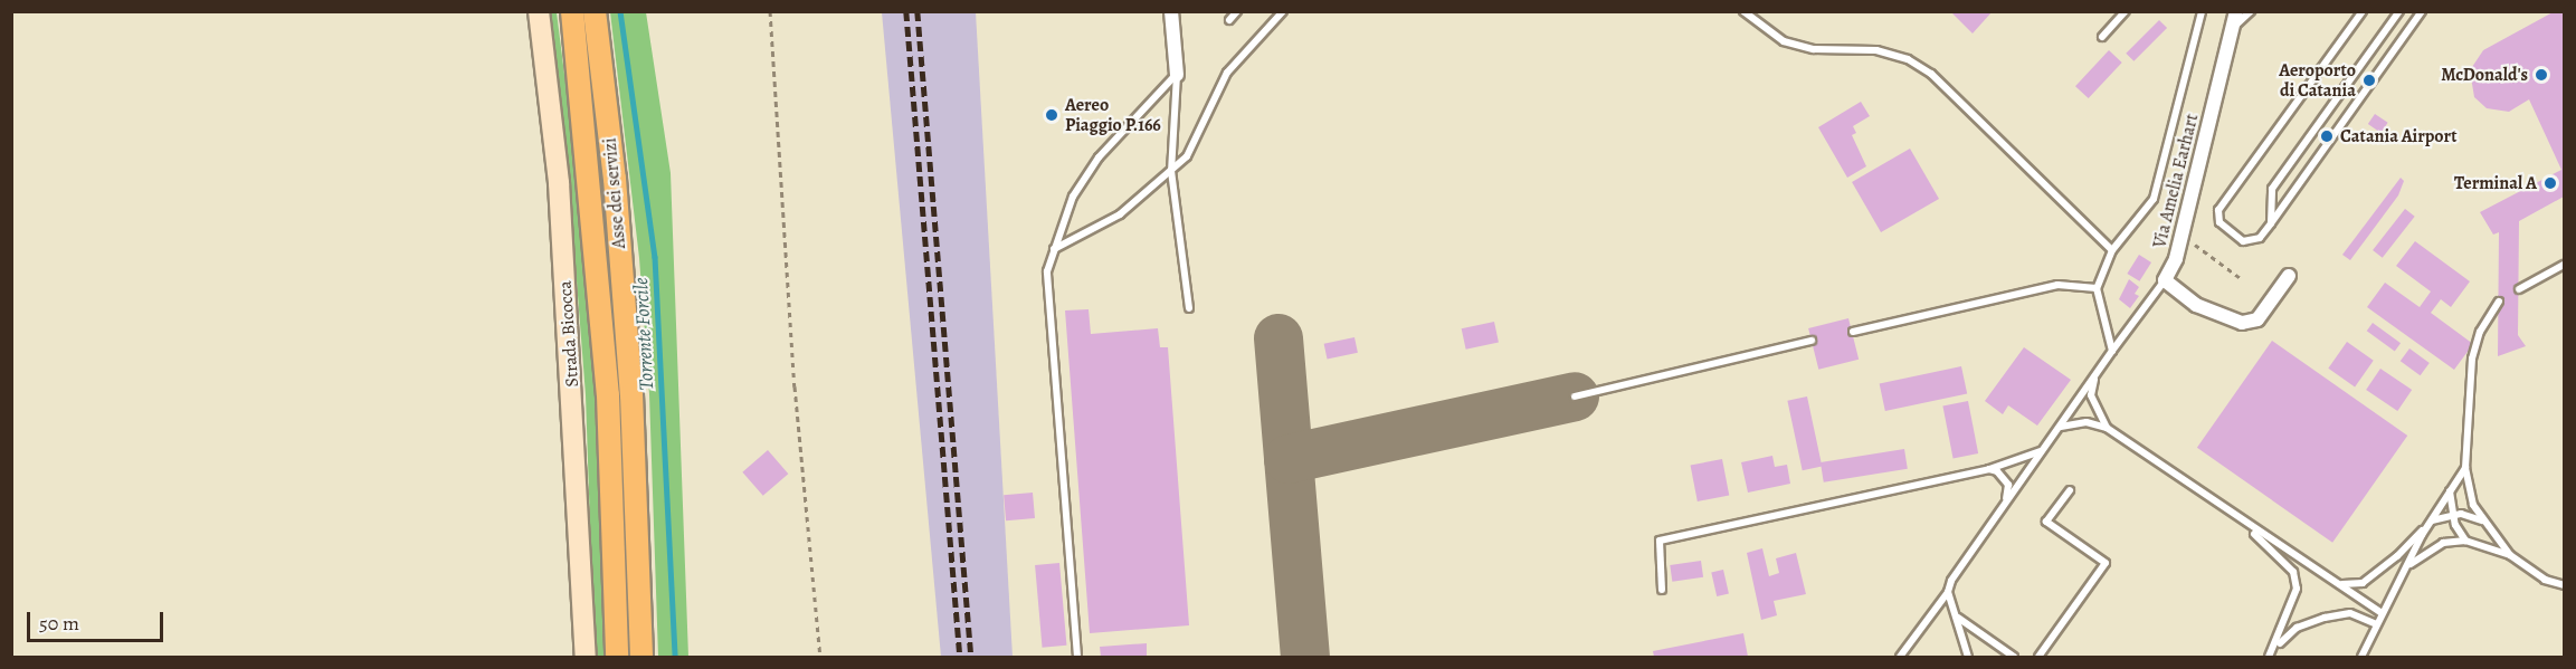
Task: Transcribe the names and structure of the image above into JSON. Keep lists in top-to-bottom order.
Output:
{
  "streets": {
    "main road": ["Asse dei servizi", "Strada Bicocca"],
    "street": ["Via Amelia Earhart"]
  },
  "water": ["Torrente Forcile"],
  "places": [
    "McDonald's",
    "Aeroporto di Catania",
    "Aereo Piaggio P.166",
    "Catania Airport",
    "Terminal A"
  ],
  "scale_bar": "50 m"
}
